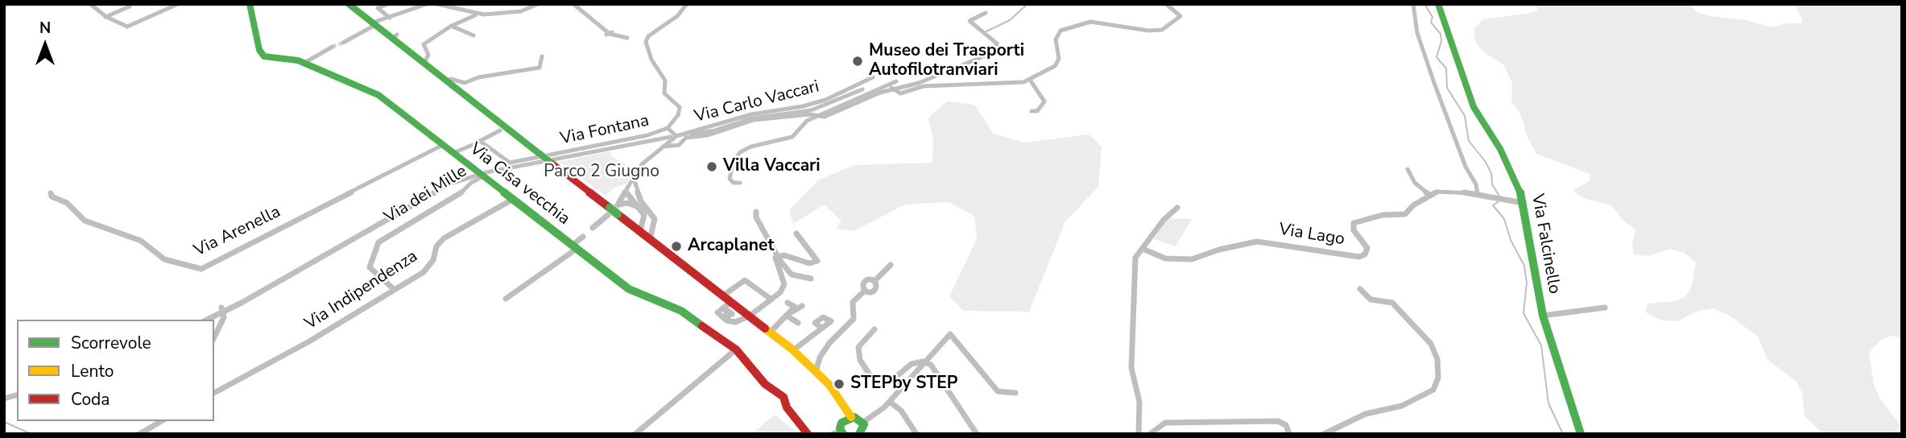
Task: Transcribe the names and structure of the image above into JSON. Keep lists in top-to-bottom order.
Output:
{
  "streets": {
    "street": [
      "Via Carlo Vaccari",
      "Via Fontana",
      "Via Cisa vecchia",
      "Via dei Mille",
      "Via Arenella",
      "Via Lago",
      "Via Falcinello",
      "Via Indipendenza"
    ]
  },
  "crossings": [
    ["Via Cisa vecchia", "Via dei Mille"],
    ["Via Cisa vecchia", "Via Arenella"],
    ["Via Cisa vecchia", "Via Indipendenza"],
    ["Via dei Mille", "Via Indipendenza"]
  ],
  "parks": ["Parco 2 Giugno"],
  "places": [
    "Museo dei Trasporti Autofilotranviari",
    "Villa Vaccari",
    "Arcaplanet",
    "STEPby STEP"
  ],
  "legend": ["Scorrevole", "Lento", "Coda"],
  "north": "top"
}
